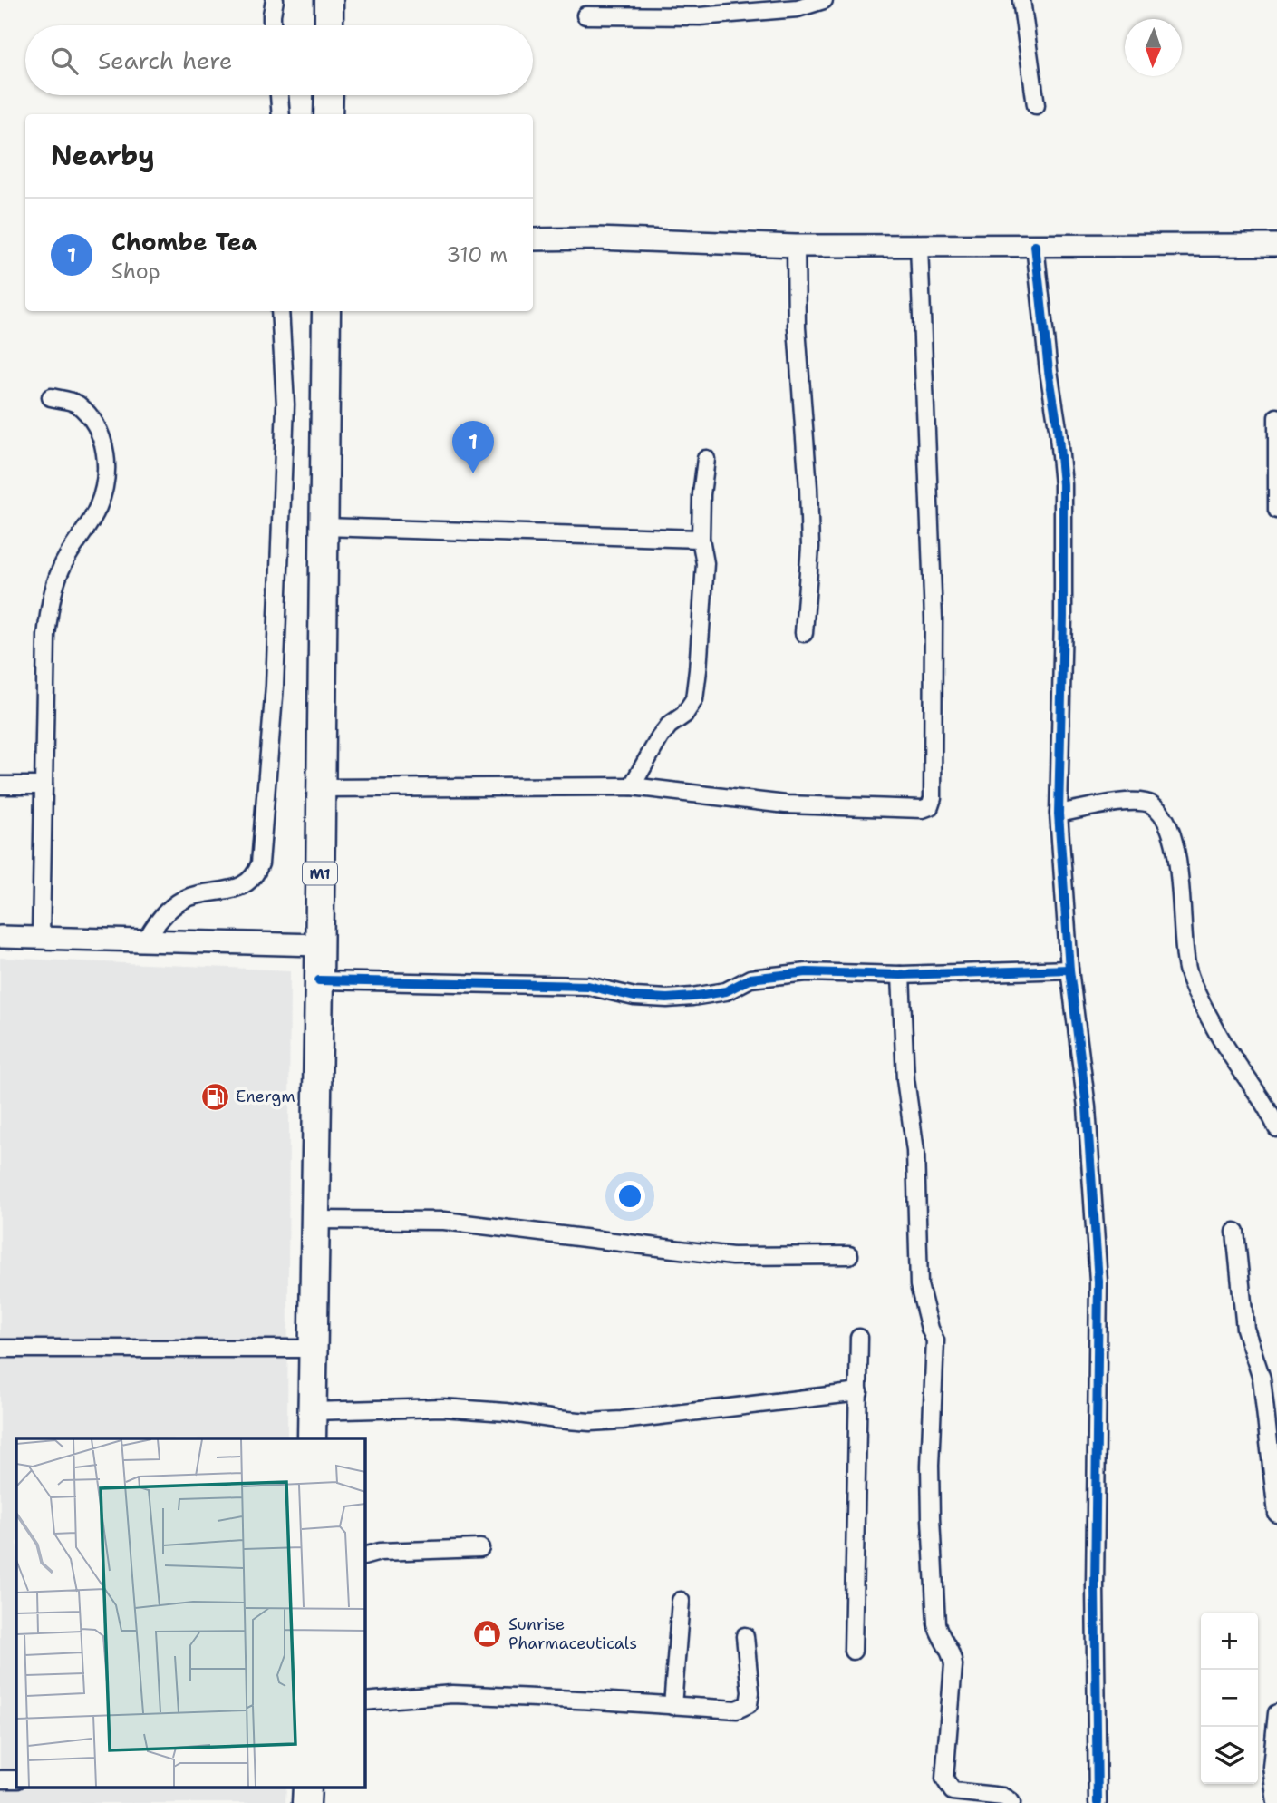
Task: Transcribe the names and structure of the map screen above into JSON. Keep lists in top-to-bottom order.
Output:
{
  "streets": {
    "highway": ["M1"]
  },
  "places": {
    "fuel station": ["Energm"],
    "shop": ["Sunrise Pharmaceuticals"]
  },
  "north": "bottom",
  "page": {
    "search": "Search here",
    "heading": "Nearby",
    "list": [
      {
        "mark": "1",
        "name": "Chombe Tea",
        "note": "Shop",
        "value": "310 m"
      }
    ],
    "pins": "1",
    "map_buttons": ["+", "−"]
  }
}
